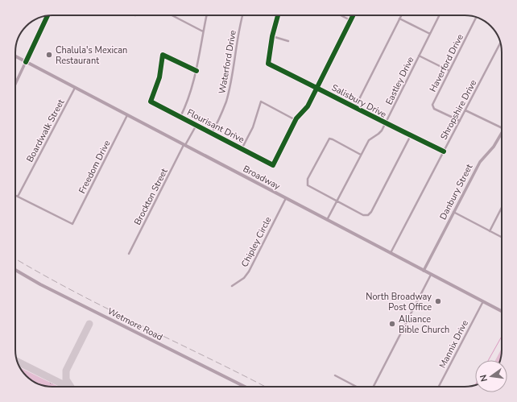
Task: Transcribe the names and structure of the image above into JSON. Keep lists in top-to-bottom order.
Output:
{
  "streets": {
    "main road": ["Broadway", "Wetmore Road"],
    "street": [
      "Waterford Drive",
      "Haverford Drive",
      "Eastley Drive",
      "Salisbury Drive",
      "Shropshire Drive",
      "Flourisant Drive",
      "Boardwalk Street",
      "Freedom Drive",
      "Danbury Street",
      "Brockton Street",
      "Chipley Circle",
      "Mannix Drive"
    ]
  },
  "crossings": [
    ["Waterford Drive", "Flourisant Drive"],
    ["Haverford Drive", "Shropshire Drive"],
    ["Eastley Drive", "Salisbury Drive"],
    ["Eastley Drive", "Broadway"],
    ["Salisbury Drive", "Shropshire Drive"],
    ["Shropshire Drive", "Broadway"],
    ["Flourisant Drive", "Brockton Street"],
    ["Boardwalk Street", "Freedom Drive"],
    ["Boardwalk Street", "Broadway"],
    ["Freedom Drive", "Broadway"],
    ["Broadway", "Danbury Street"],
    ["Broadway", "Brockton Street"],
    ["Broadway", "Chipley Circle"],
    ["Broadway", "Mannix Drive"]
  ],
  "places": ["Chalula's Mexican Restaurant", "North Broadway Post Office", "Alliance Bible Church"],
  "north": "left"
}
